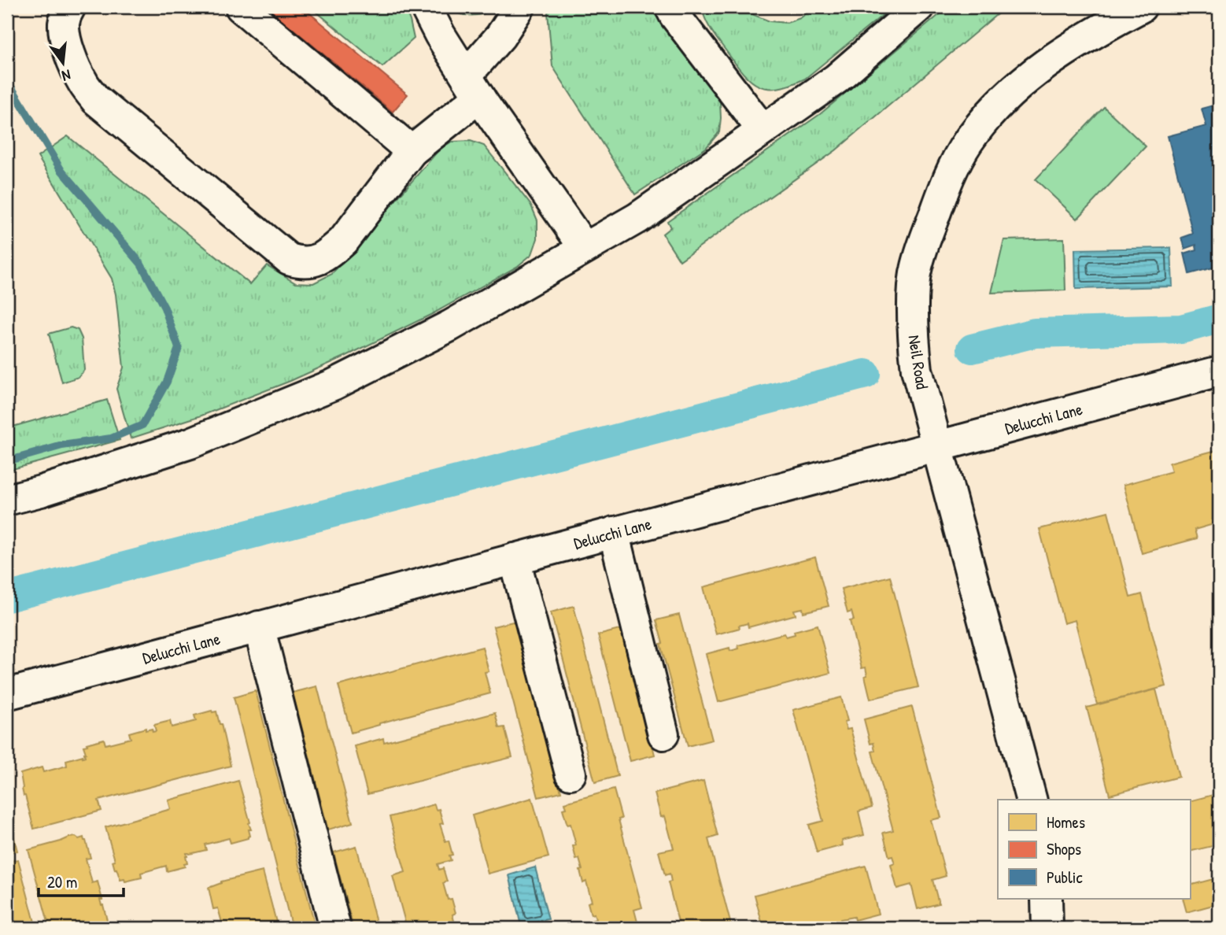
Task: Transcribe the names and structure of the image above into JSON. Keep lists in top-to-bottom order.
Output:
{
  "streets": {
    "street": ["Neil Road", "Delucchi Lane"]
  },
  "crossings": [
    ["Neil Road", "Delucchi Lane"]
  ],
  "legend": ["Homes", "Shops", "Public"],
  "scale_bar": "20 m",
  "north": "bottom"
}
